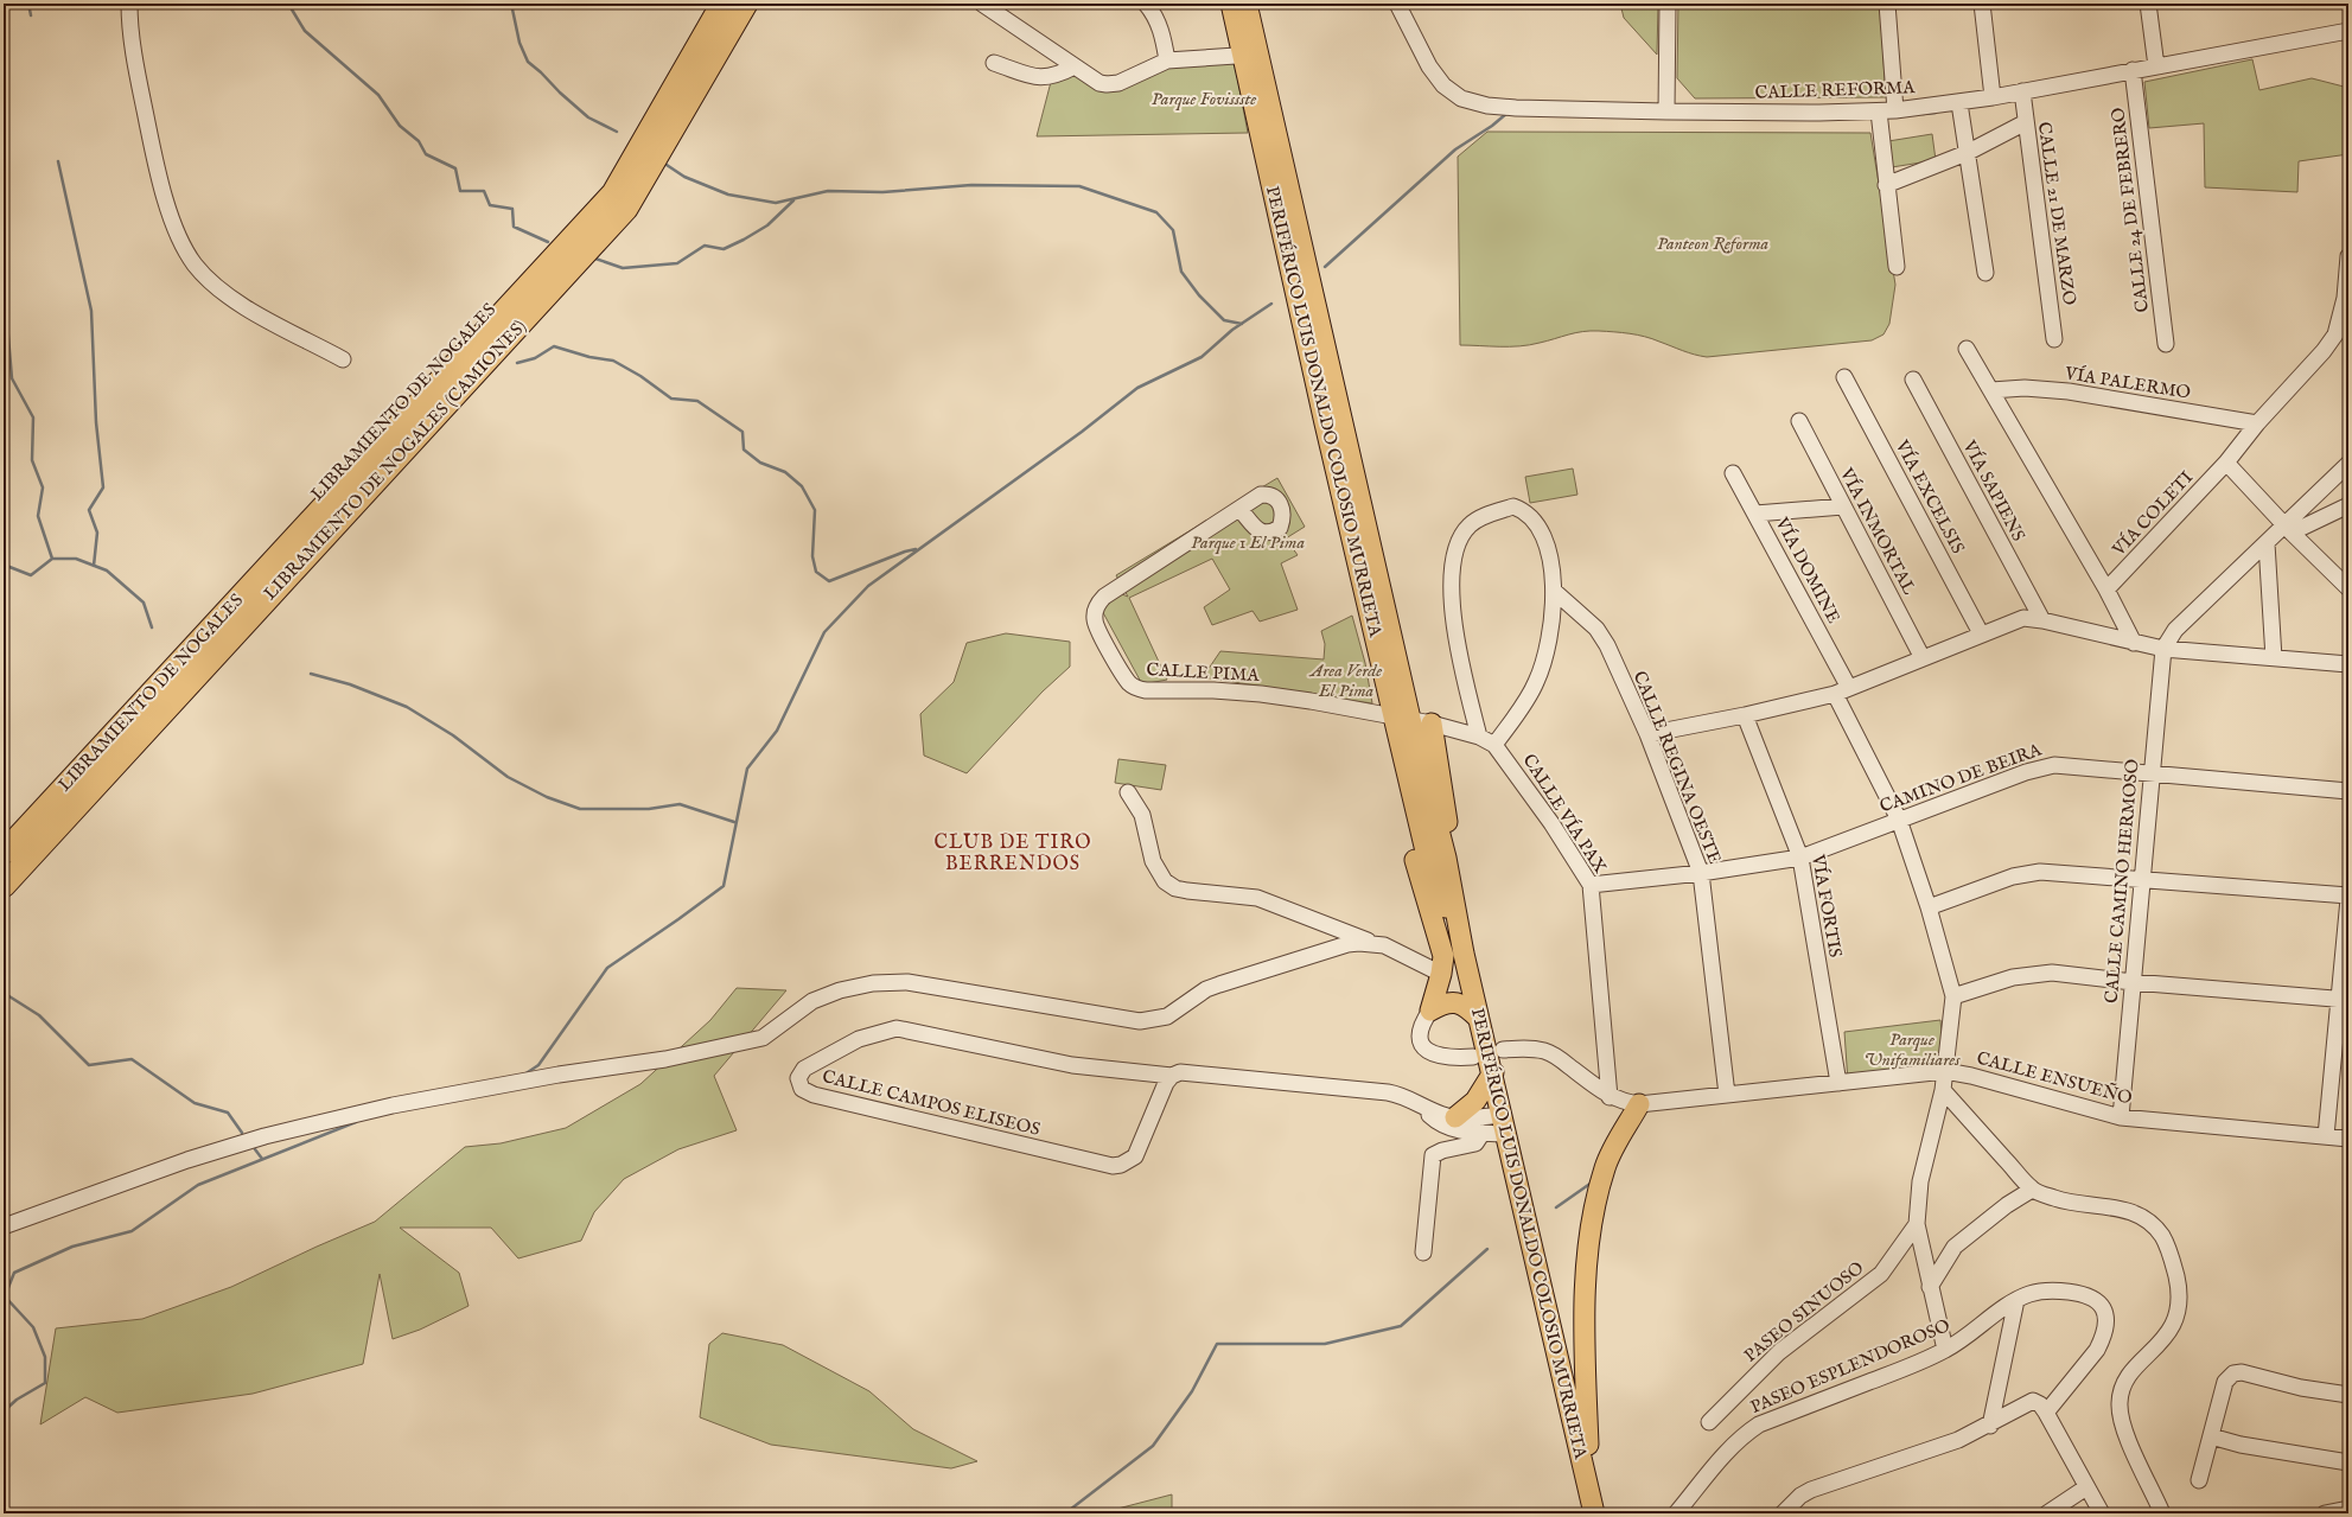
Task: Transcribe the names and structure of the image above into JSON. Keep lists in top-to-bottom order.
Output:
{
  "streets": {
    "highway": ["LIBRAMIENTO DE NOGALES", "LIBRAMIENTO DE NOGALES (CAMIONES)"],
    "main road": ["PERIFÉRICO LUIS DONALDO COLOSIO MURRIETA"],
    "street": [
      "CALLE REFORMA",
      "CALLE 24 DE FEBRERO",
      "CALLE 21 DE MARZO",
      "VÍA PALERMO",
      "VÍA SAPIENS",
      "VÍA EXCELSIS",
      "VÍA COLETI",
      "VÍA INMORTAL",
      "VÍA DOMINE",
      "CALLE PIMA",
      "CALLE REGINA OESTE",
      "CAMINO DE BEIRA",
      "CALLE VÍA PAX",
      "CALLE CAMINO HERMOSO",
      "VÍA FORTIS",
      "CALLE ENSUEÑO",
      "CALLE CAMPOS ELISEOS",
      "PASEO SINUOSO",
      "PASEO ESPLENDOROSO"
    ]
  },
  "crossings": [
    ["CALLE REFORMA", "CALLE 24 DE FEBRERO"],
    ["CALLE REFORMA", "CALLE 21 DE MARZO"],
    ["VÍA PALERMO", "VÍA COLETI"],
    ["PERIFÉRICO LUIS DONALDO COLOSIO MURRIETA", "CALLE PIMA"],
    ["PERIFÉRICO LUIS DONALDO COLOSIO MURRIETA", "CALLE VÍA PAX"],
    ["PERIFÉRICO LUIS DONALDO COLOSIO MURRIETA", "CALLE CAMPOS ELISEOS"],
    ["VÍA DOMINE", "CAMINO DE BEIRA"],
    ["CALLE PIMA", "CALLE VÍA PAX"],
    ["CALLE REGINA OESTE", "CAMINO DE BEIRA"],
    ["CALLE REGINA OESTE", "CALLE ENSUEÑO"],
    ["CAMINO DE BEIRA", "CALLE VÍA PAX"],
    ["CAMINO DE BEIRA", "CALLE CAMINO HERMOSO"],
    ["CAMINO DE BEIRA", "VÍA FORTIS"],
    ["CALLE VÍA PAX", "CALLE ENSUEÑO"],
    ["CALLE CAMINO HERMOSO", "CALLE ENSUEÑO"],
    ["VÍA FORTIS", "CALLE ENSUEÑO"]
  ],
  "districts": ["CLUB DE TIRO BERRENDOS"],
  "parks": [
    "Parque Fovissste",
    "Panteon Reforma",
    "Parque 1 El Pima",
    "Area Verde El Pima",
    "Parque Unifamiliares"
  ]
}
